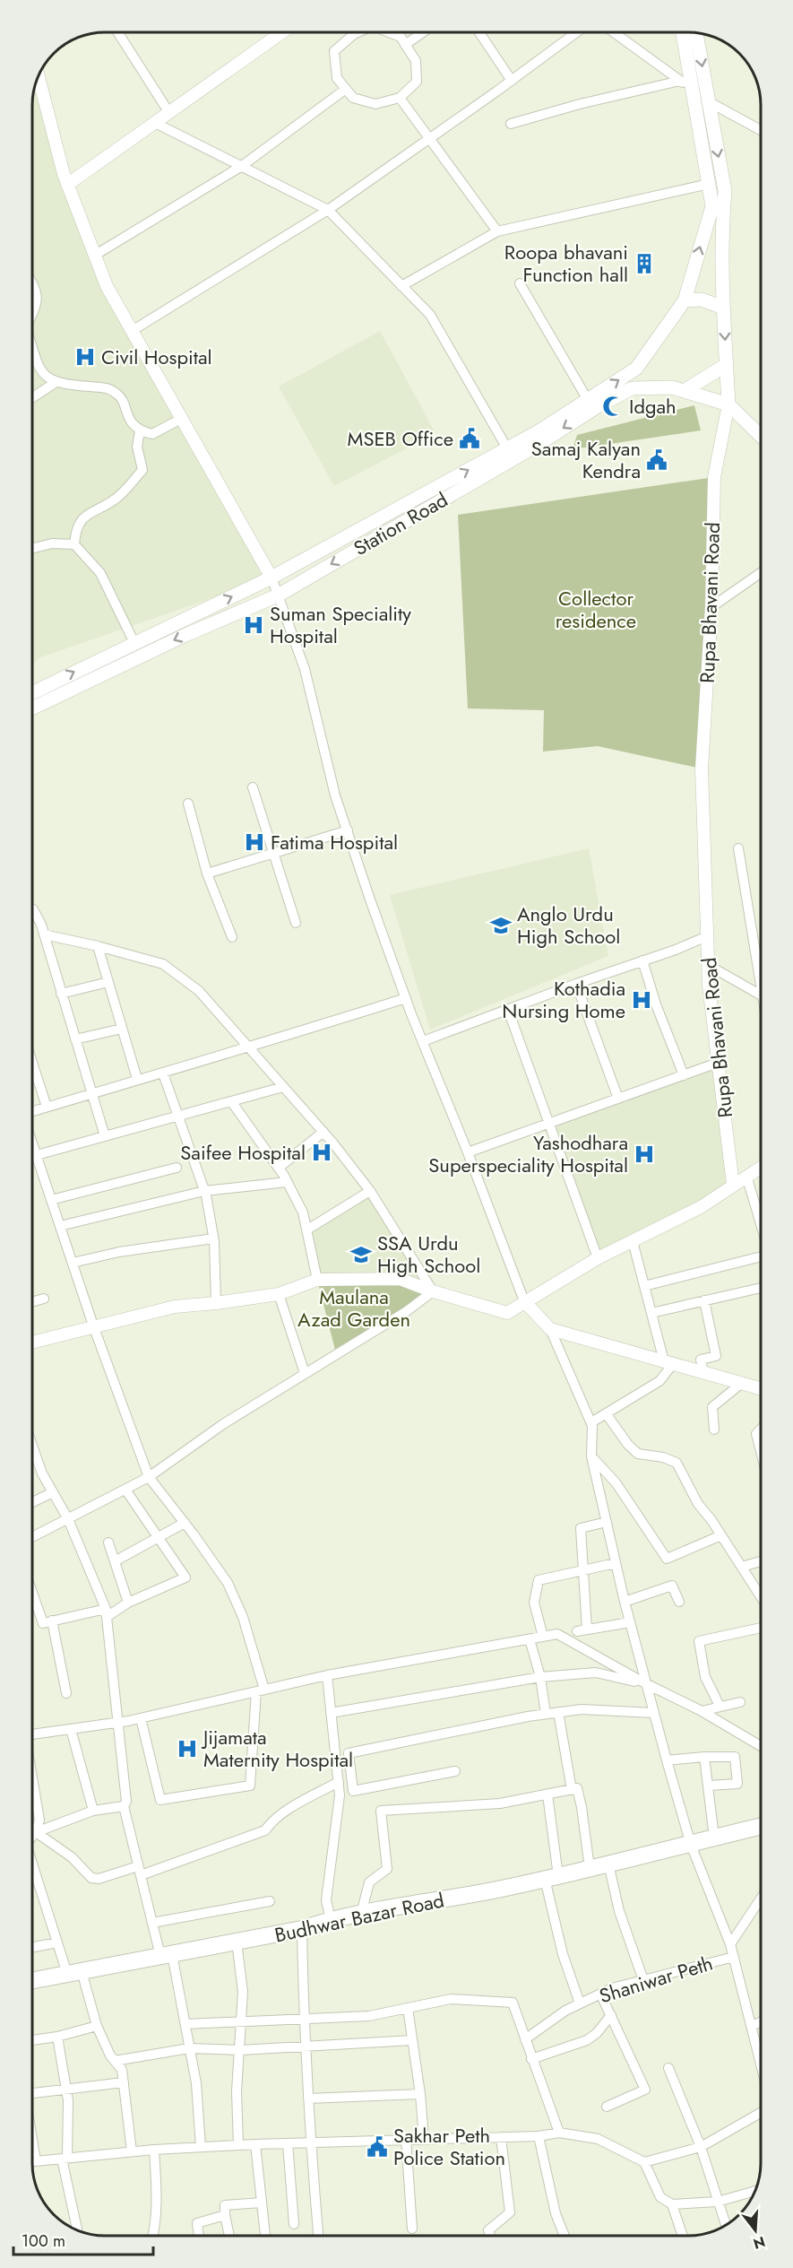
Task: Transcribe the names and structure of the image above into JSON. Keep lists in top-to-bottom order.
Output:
{
  "streets": {
    "highway": ["Budhwar Bazar Road"],
    "main road": ["Station Road", "Rupa Bhavani Road"],
    "street": ["Shaniwar Peth"]
  },
  "crossings": [
    ["Station Road", "Rupa Bhavani Road"]
  ],
  "parks": ["Collector residence", "Maulana Azad Garden"],
  "places": {
    "building": ["Roopa bhavani Function hall"],
    "hospital": [
      "Civil Hospital",
      "Suman Speciality Hospital",
      "Fatima Hospital",
      "Kothadia Nursing Home",
      "Saifee Hospital",
      "Yashodhara Superspeciality Hospital",
      "Jijamata Maternity Hospital"
    ],
    "mosque": ["Idgah"],
    "public building": ["MSEB Office", "Samaj Kalyan Kendra", "Sakhar Peth Police Station"],
    "school or university": ["Anglo Urdu High School", "SSA Urdu High School"]
  },
  "scale_bar": "100 m",
  "north": "bottom"
}
